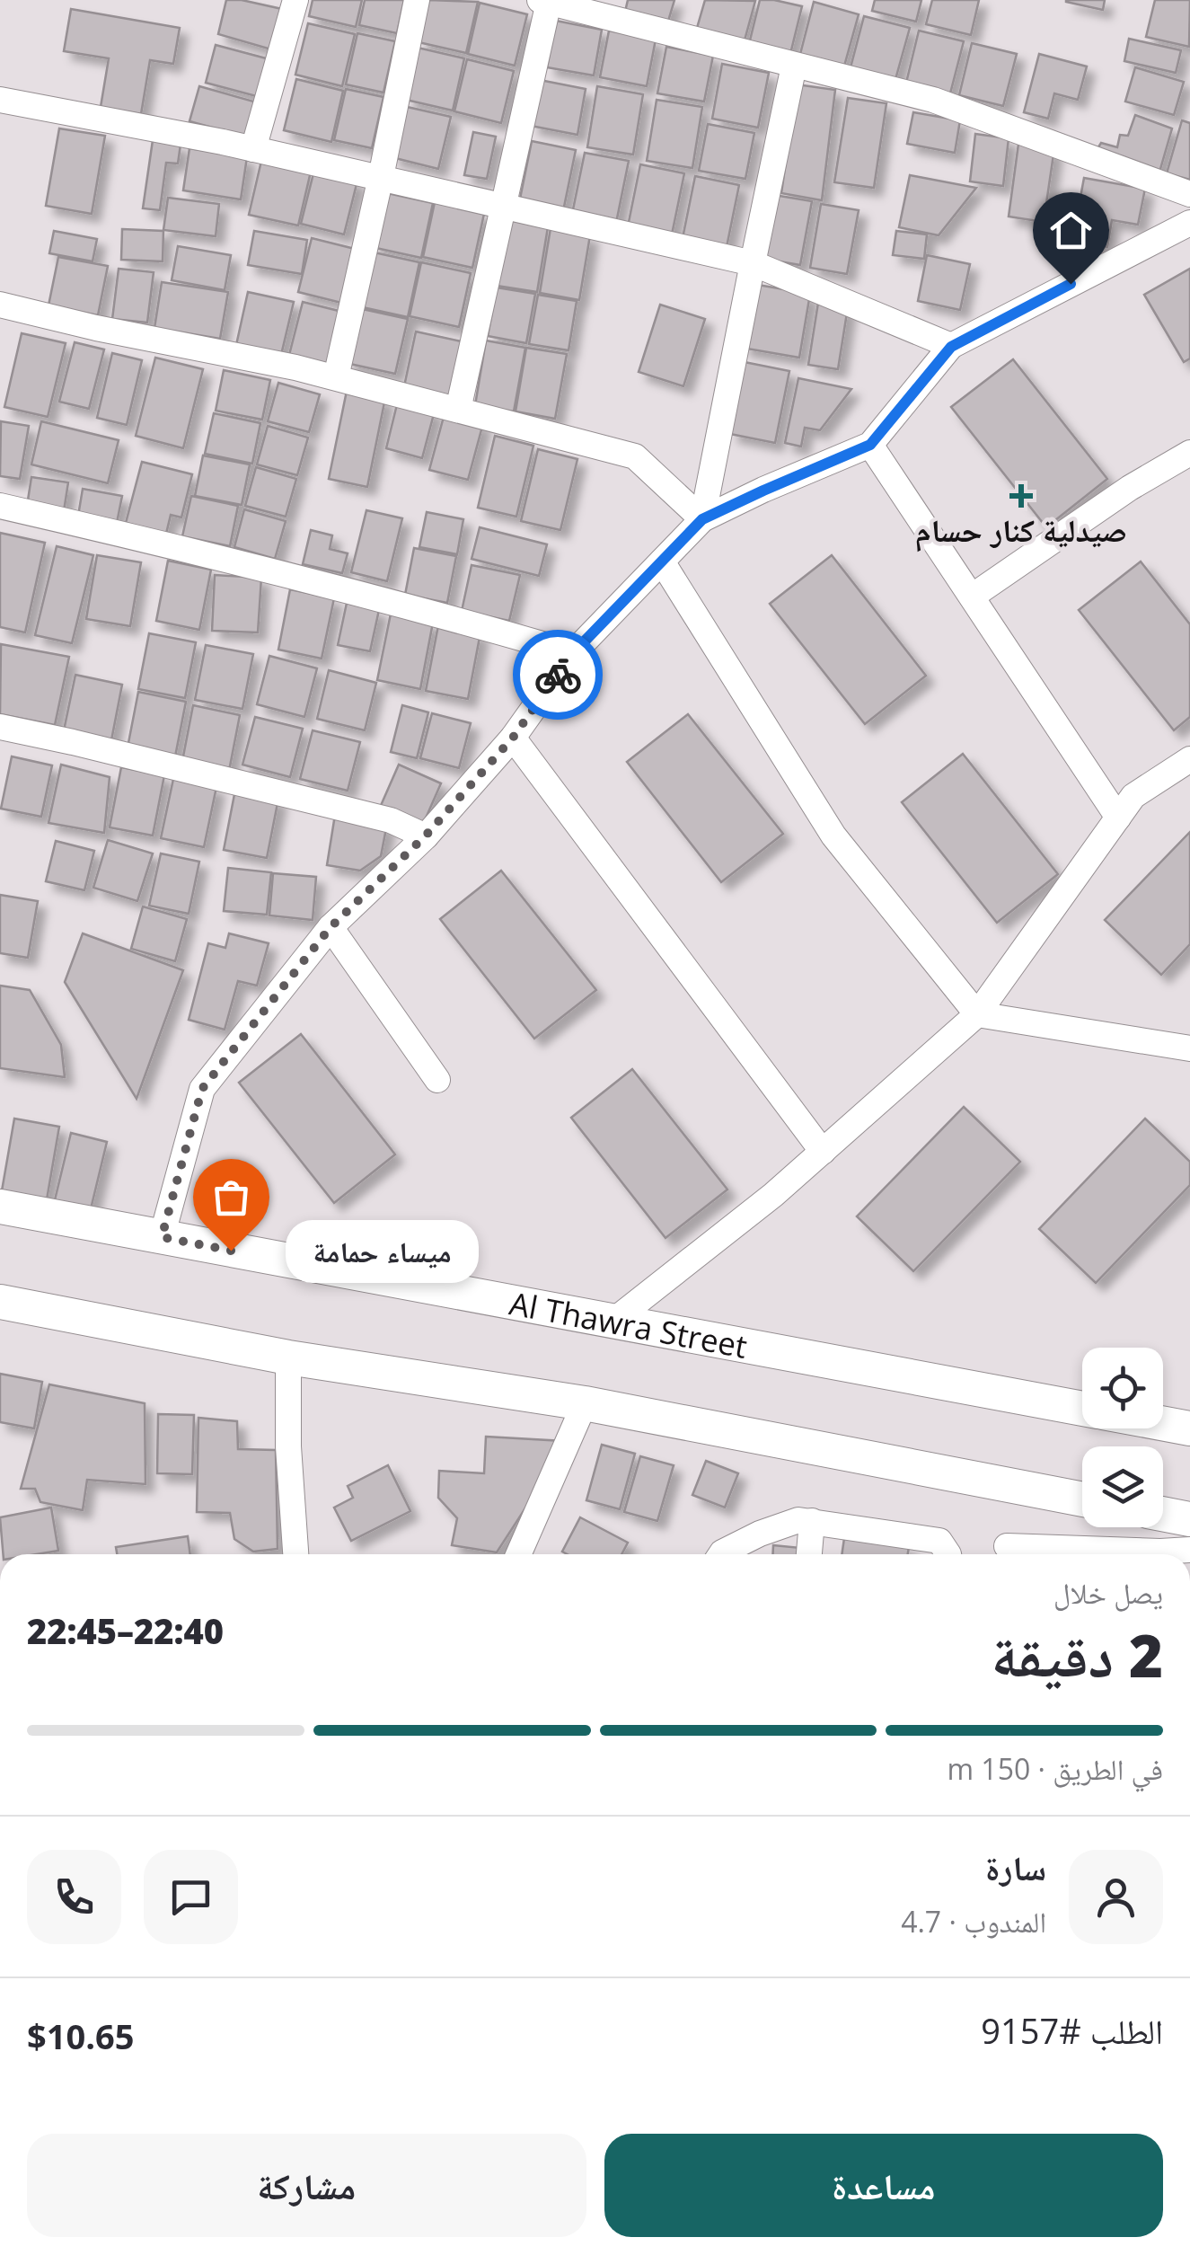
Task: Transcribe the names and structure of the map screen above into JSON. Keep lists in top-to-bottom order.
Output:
{
  "streets": {
    "main road": ["Al Thawra Street"]
  },
  "places": {
    "health": ["صيدلية كنار حسام"],
    "other": ["ميساء حمامة"]
  },
  "page": {
    "bubble": "ميساء حمامة",
    "heading": ["2 دقيقة", "يصل خلال", "22:40–22:45"],
    "panel": [
      "سارة",
      "المندوب · 4.7",
      "الطلب #9157",
      "$10.65"
    ],
    "bar": "في الطريق · 150 m",
    "buttons": ["مساعدة", "مشاركة"]
  }
}
